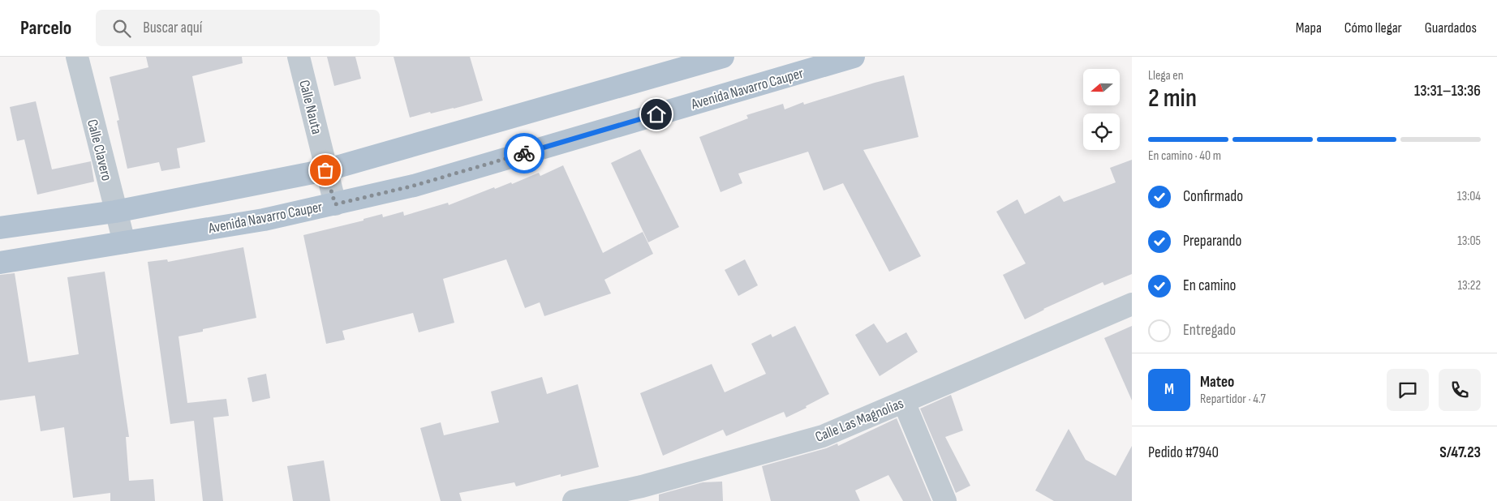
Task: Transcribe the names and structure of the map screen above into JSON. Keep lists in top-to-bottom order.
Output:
{
  "streets": {
    "main road": ["Avenida Navarro Cauper"],
    "street": ["Calle Nauta", "Calle Clavero", "Calle Las Magnolias"]
  },
  "crossings": [
    ["Avenida Navarro Cauper", "Calle Nauta"],
    ["Avenida Navarro Cauper", "Calle Clavero"]
  ],
  "north": "left",
  "page": {
    "header": "Parcelo",
    "search": "Buscar aquí",
    "nav": ["Mapa", "Cómo llegar", "Guardados"],
    "heading": ["2 min", "Llega en", "13:31–13:36"],
    "panel": [
      "Mateo",
      "Repartidor · 4.7",
      "Pedido #7940",
      "S/47.23"
    ],
    "bar": "En camino · 40 m",
    "list": [
      ["Confirmado", "13:04"],
      ["Preparando", "13:05"],
      ["En camino", "13:22"],
      "Entregado"
    ],
    "round": "M"
  }
}
